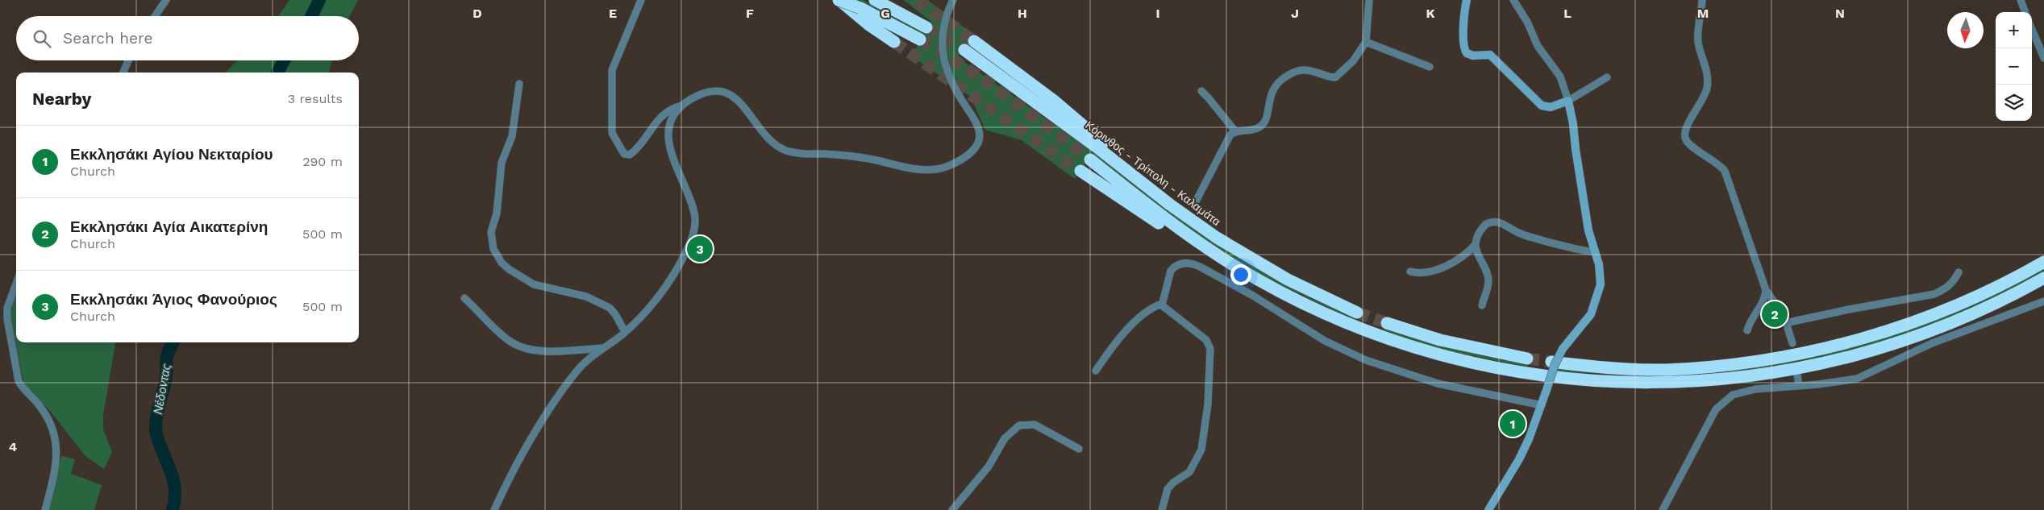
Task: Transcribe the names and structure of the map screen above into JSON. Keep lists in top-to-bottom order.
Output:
{
  "streets": {
    "highway": ["Κόρινθος - Τρίπολη - Καλαμάτα"]
  },
  "water": ["Νέδoντας"],
  "north": "bottom",
  "page": {
    "map_buttons": ["+", "−"],
    "search": "Search here",
    "heading": ["Nearby", "3 results"],
    "list": [
      {
        "mark": "1",
        "name": "Εκκλησάκι Αγίου Νεκταρίου",
        "note": "Church",
        "value": "290 m"
      },
      {
        "mark": "2",
        "name": "Εκκλησάκι Αγία Αικατερίνη",
        "note": "Church",
        "value": "500 m"
      },
      {
        "mark": "3",
        "name": "Εκκλησάκι Άγιος Φανούριος",
        "note": "Church",
        "value": "500 m"
      }
    ],
    "pins": ["3", "2", "1"]
  },
  "grid": {
    "columns": [
      "D",
      "E",
      "F",
      "G",
      "H",
      "I",
      "J",
      "K",
      "L",
      "M",
      "N"
    ],
    "rows": ["4"]
  }
}
